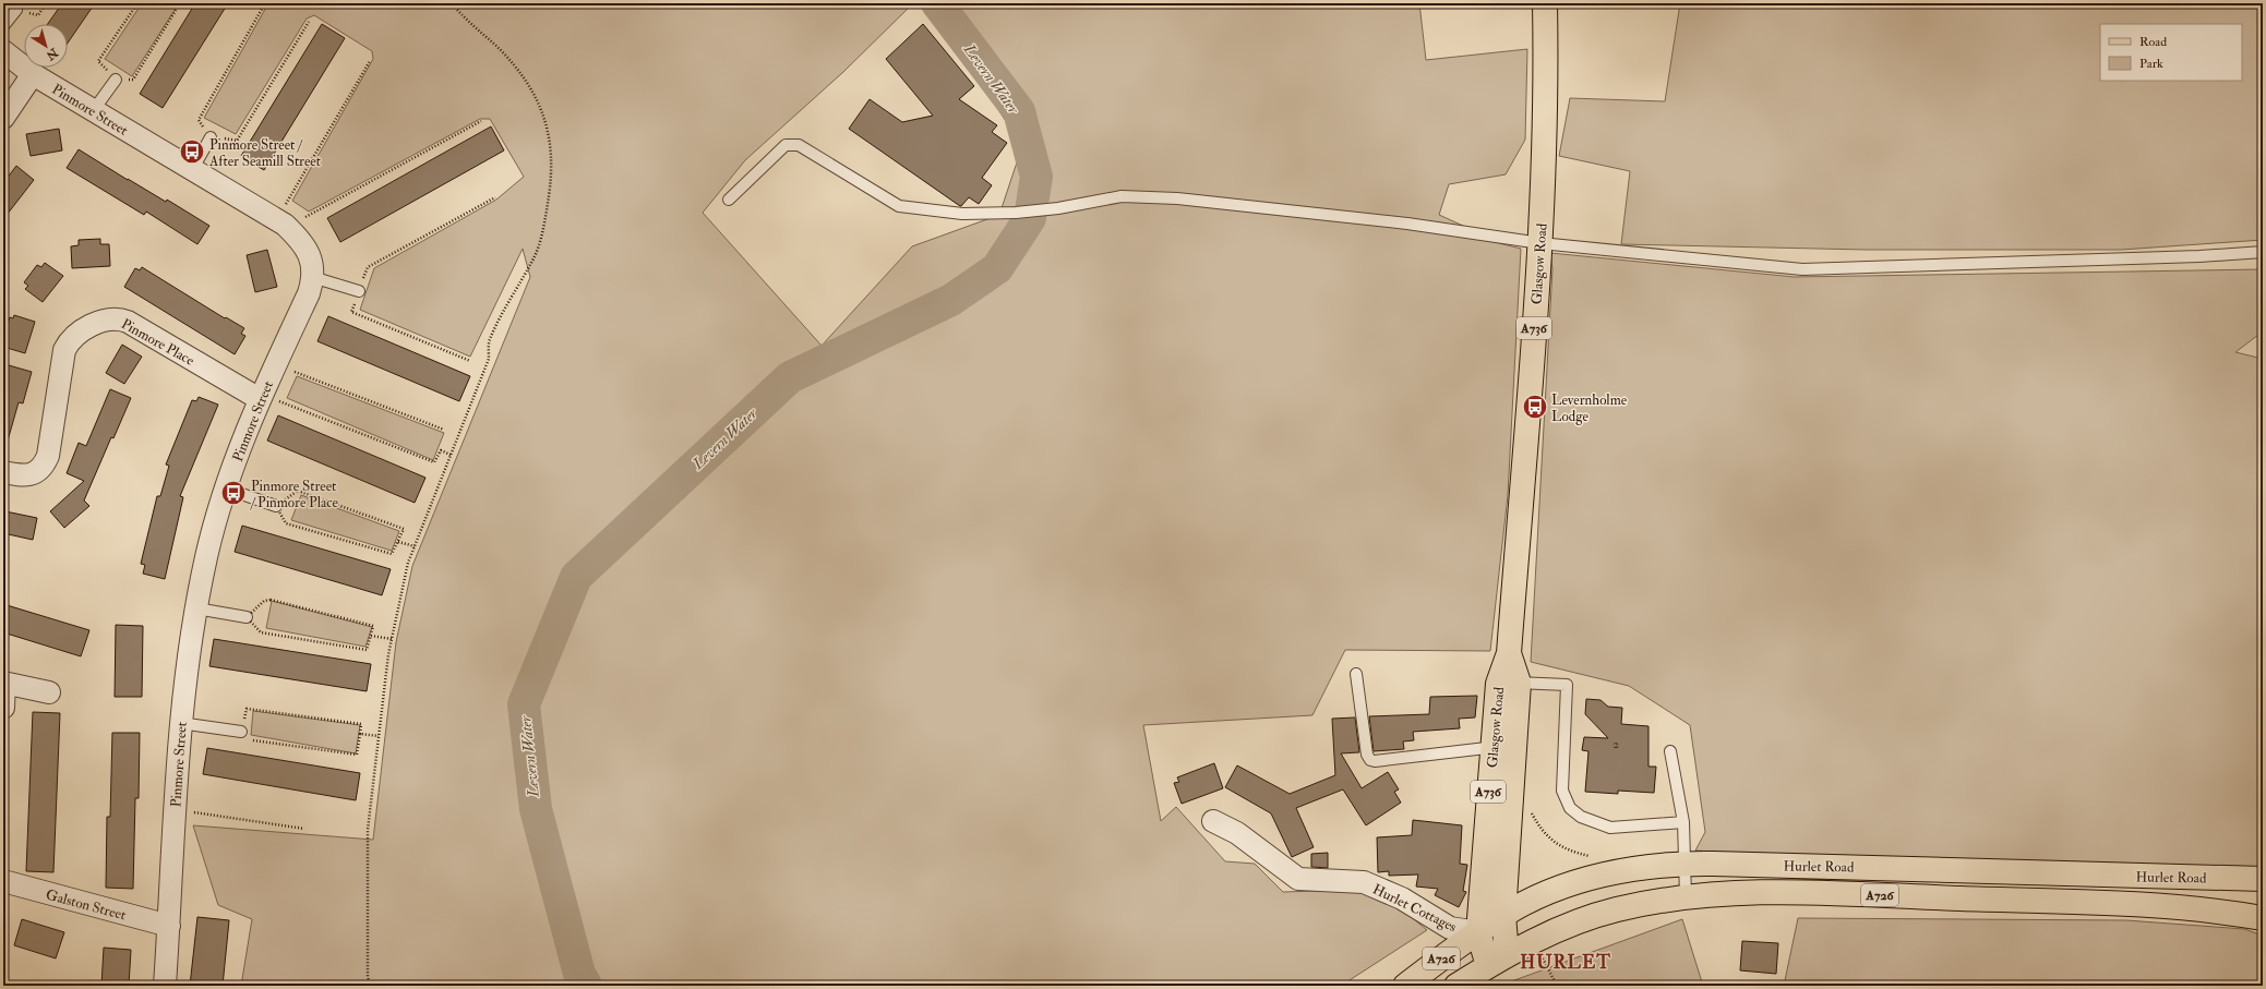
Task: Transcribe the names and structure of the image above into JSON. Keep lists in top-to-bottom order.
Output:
{
  "streets": {
    "main road": [
      "Glasgow Road",
      "A736",
      "Hurlet Road",
      "A726"
    ],
    "street": [
      "Pinmore Street",
      "Pinmore Place",
      "Galston Street",
      "Hurlet Cottages"
    ]
  },
  "crossings": [
    ["Pinmore Street", "Pinmore Place"],
    ["Pinmore Street", "Galston Street"],
    ["Glasgow Road", "Hurlet Road"],
    ["Glasgow Road", "Hurlet Cottages"],
    ["Hurlet Road", "Hurlet Cottages"]
  ],
  "districts": ["HURLET"],
  "water": ["Levern Water"],
  "places": {
    "bus stop": ["Pinmore Street / After Seamill Street", "Levernholme Lodge", "Pinmore Street / Pinmore Place"]
  },
  "house_numbers": ["2"],
  "legend": ["Road", "Park"],
  "north": "bottom right"
}
